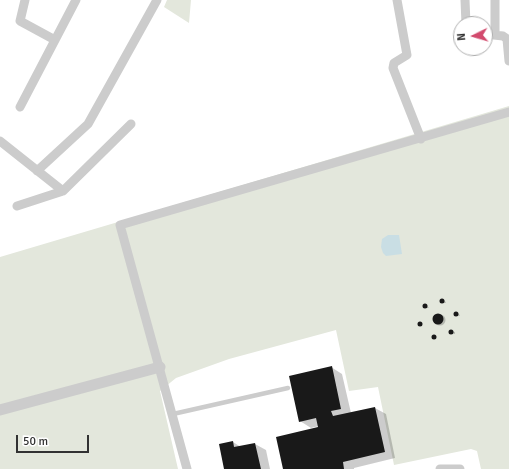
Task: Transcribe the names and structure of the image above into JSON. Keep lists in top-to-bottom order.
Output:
{
  "scale_bar": "50 m",
  "north": "left"
}
